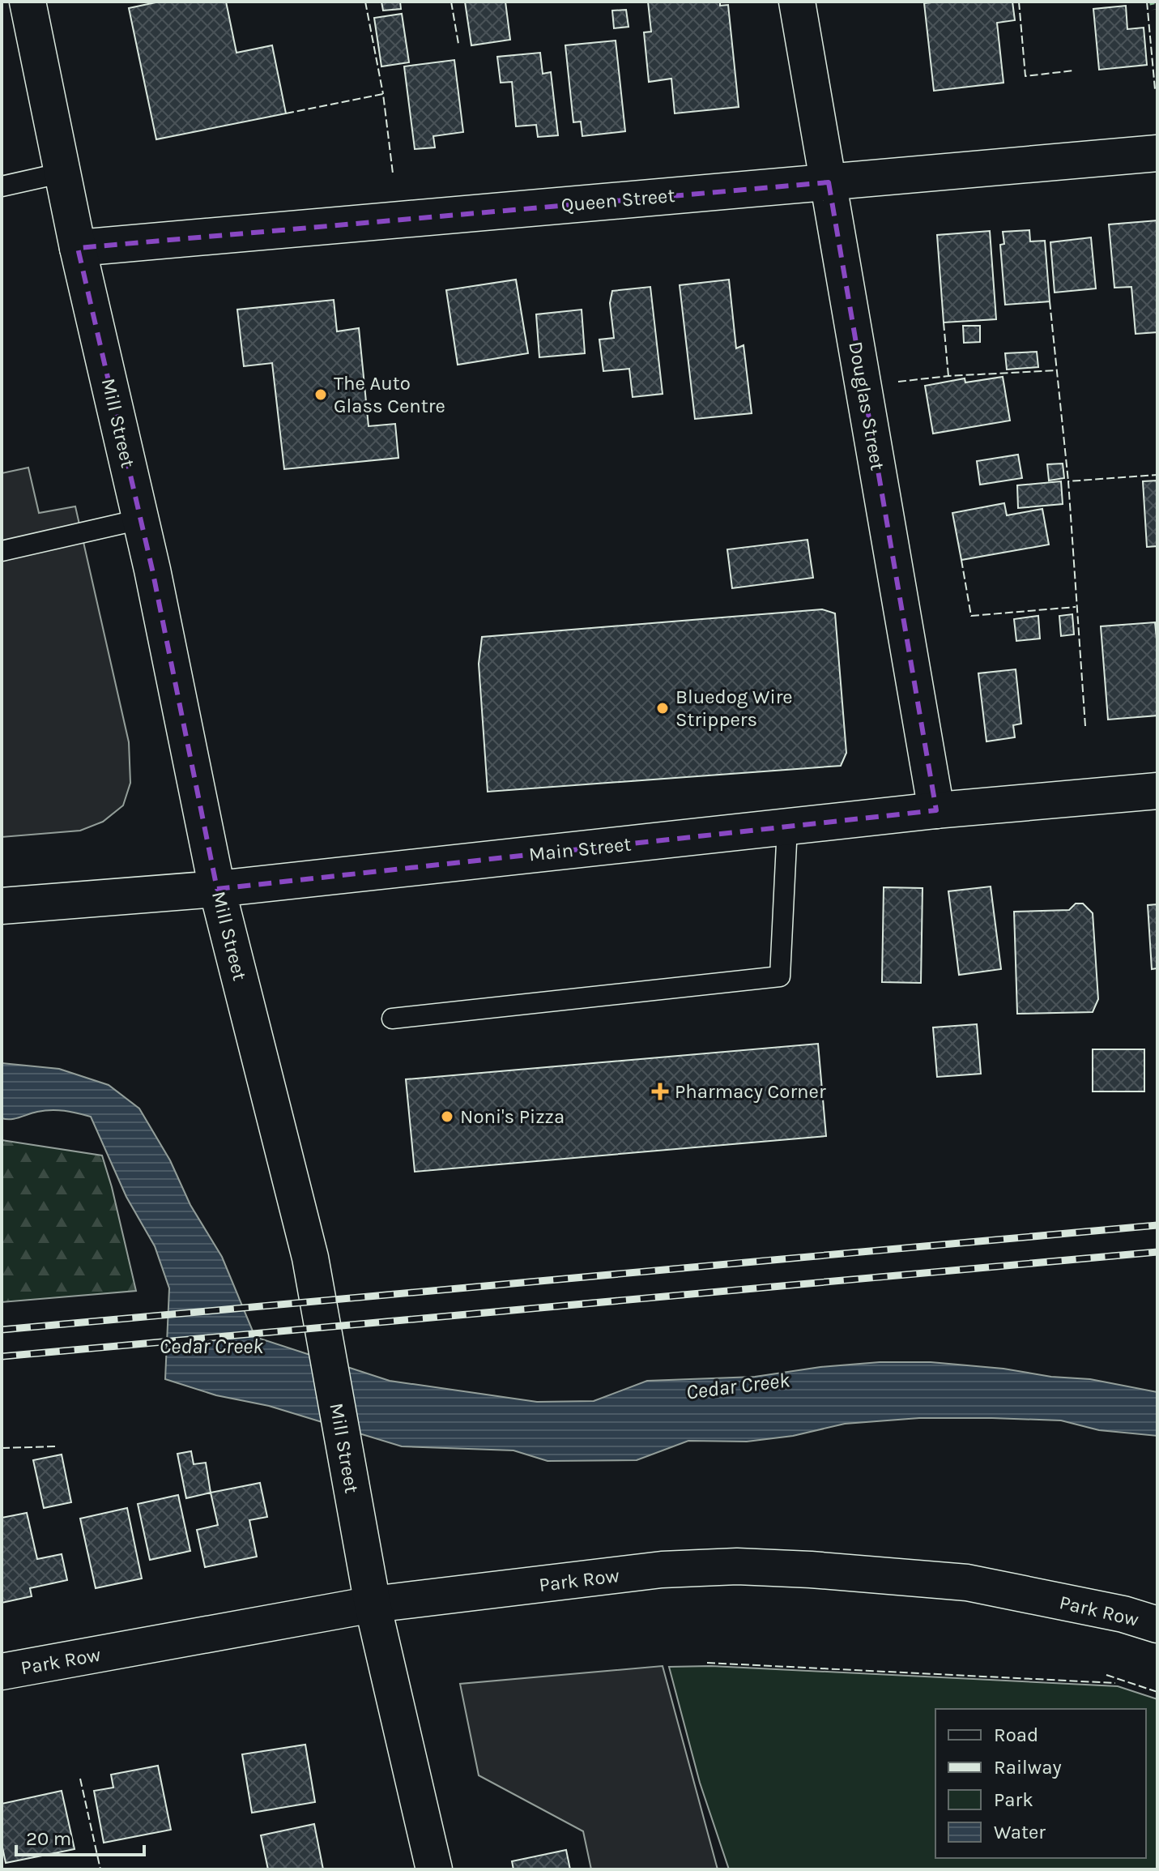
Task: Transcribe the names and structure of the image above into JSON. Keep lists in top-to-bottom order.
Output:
{
  "streets": {
    "main road": [
      "Queen Street",
      "Douglas Street",
      "Mill Street",
      "Main Street",
      "Park Row"
    ]
  },
  "crossings": [
    ["Queen Street", "Douglas Street"],
    ["Queen Street", "Mill Street"],
    ["Douglas Street", "Main Street"],
    ["Mill Street", "Main Street"],
    ["Mill Street", "Park Row"]
  ],
  "water": ["Cedar Creek"],
  "places": {
    "other": ["The Auto Glass Centre", "Bluedog Wire Strippers", "Noni's Pizza"],
    "health": ["Pharmacy Corner"]
  },
  "legend": [
    "Road",
    "Railway",
    "Park",
    "Water"
  ],
  "scale_bar": "20 m"
}
